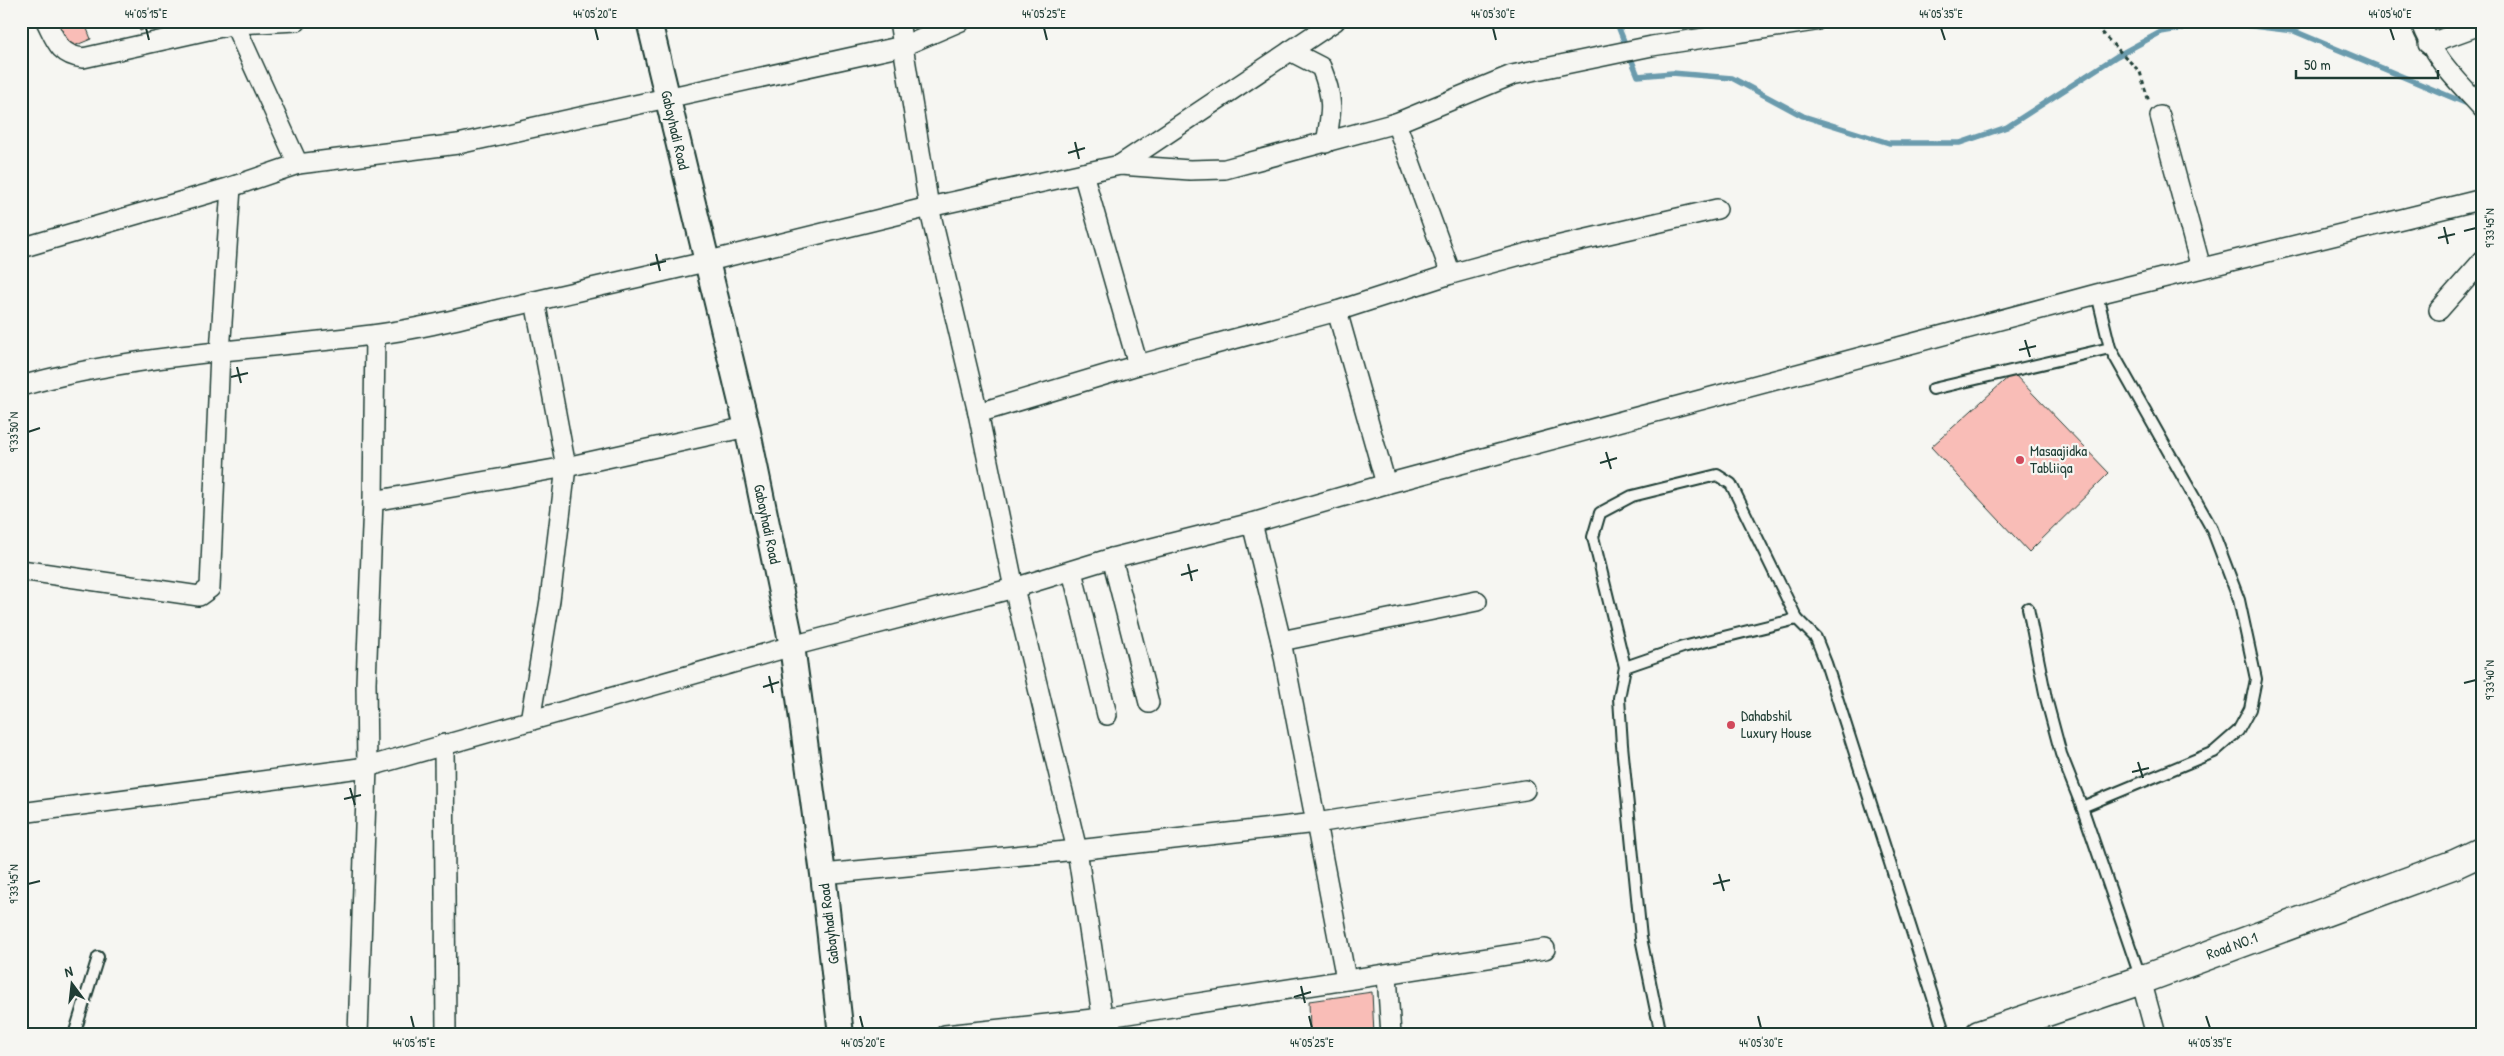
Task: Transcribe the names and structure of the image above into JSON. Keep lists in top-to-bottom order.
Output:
{
  "streets": {
    "highway": ["Road NO.1"],
    "street": ["Gabayhadi Road"]
  },
  "places": ["Masaajidka Tabliiqa", "Dahabshil Luxury House"],
  "scale_bar": "50 m",
  "north": "top",
  "coordinates": [
    "44°05'15\"E",
    "44°05'20\"E",
    "44°05'25\"E",
    "44°05'30\"E",
    "44°05'35\"E",
    "44°05'40\"E",
    "9°33'45\"N",
    "9°33'50\"N",
    "9°33'40\"N"
  ]
}
